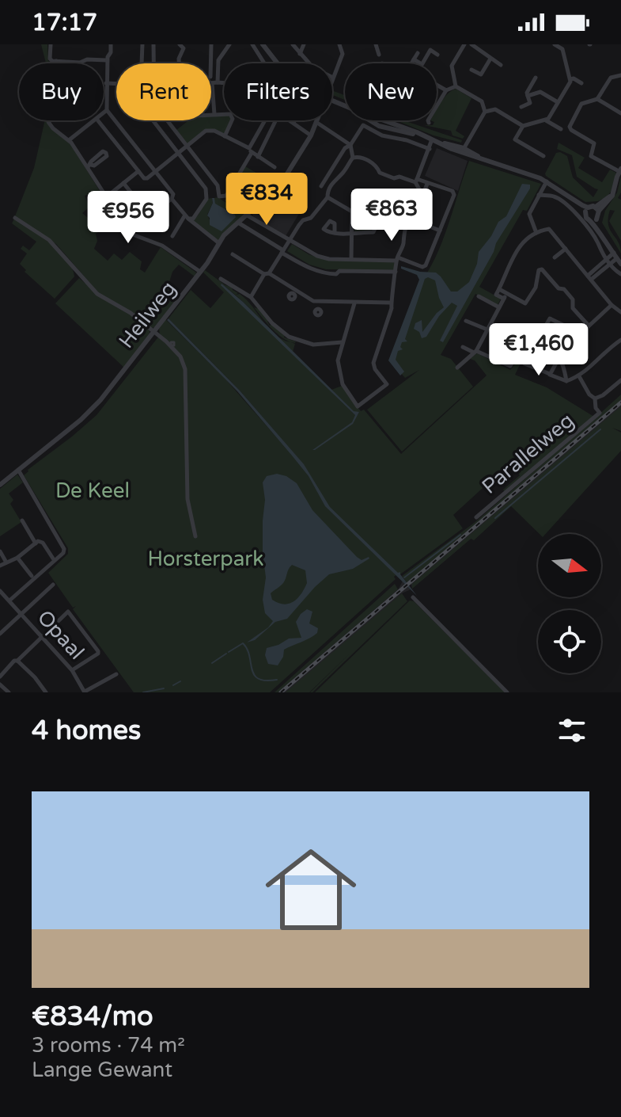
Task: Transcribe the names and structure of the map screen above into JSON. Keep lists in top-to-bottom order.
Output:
{
  "streets": {
    "street": ["Heilweg", "Parallelweg", "Opaal"]
  },
  "parks": ["De Keel", "Horsterpark"],
  "north": "right",
  "page": {
    "status": "17:17",
    "chip": [
      "Buy",
      "Rent",
      "Filters",
      "New"
    ],
    "price": [
      "€834",
      "€863",
      "€956",
      "€1,460"
    ],
    "heading": "4 homes",
    "list": [
      {
        "name": "€834/mo",
        "note": "3 rooms · 74 m² · Lange Gewant"
      }
    ]
  }
}
